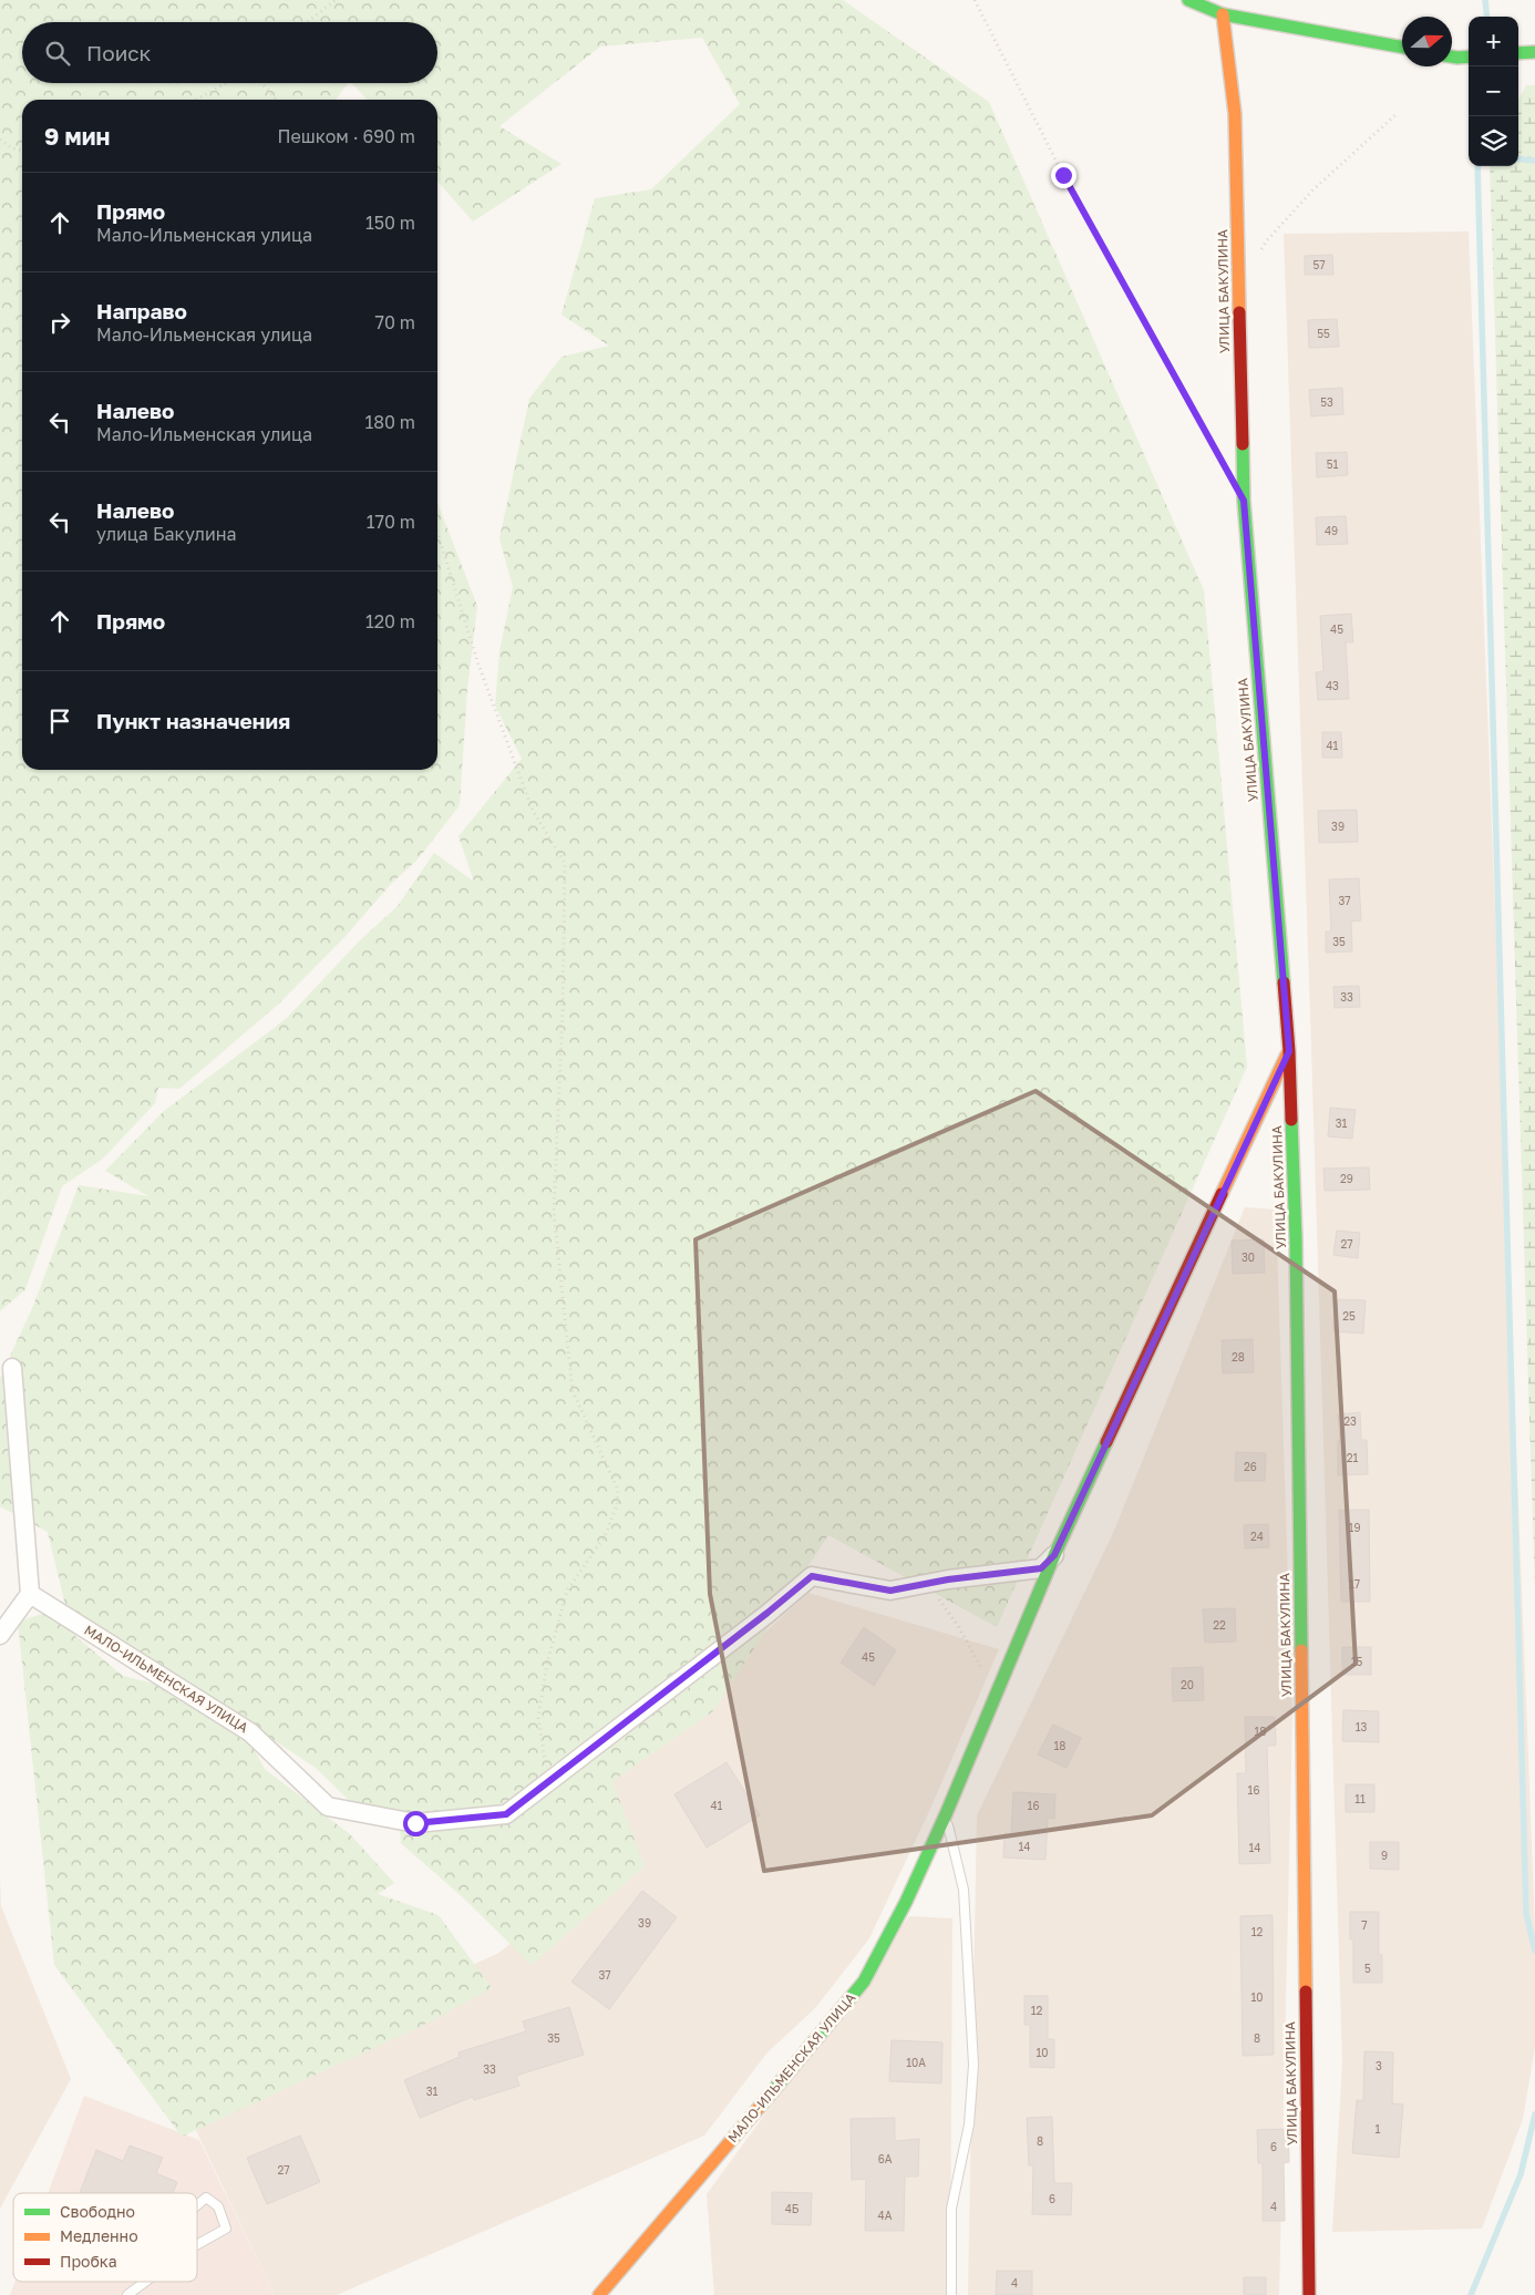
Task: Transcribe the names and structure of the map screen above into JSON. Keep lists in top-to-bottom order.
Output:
{
  "streets": {
    "street": ["УЛИЦА БАКУЛИНА", "МАЛО-ИЛЬМЕНСКАЯ УЛИЦА"]
  },
  "crossings": [
    ["УЛИЦА БАКУЛИНА", "МАЛО-ИЛЬМЕНСКАЯ УЛИЦА"]
  ],
  "house_numbers": [
    "57",
    "55",
    "53",
    "51",
    "49",
    "45",
    "43",
    "41",
    "39",
    "37",
    "35",
    "33",
    "31",
    "29",
    "27",
    "30",
    "25",
    "28",
    "23",
    "21",
    "26",
    "19",
    "24",
    "17",
    "22",
    "45",
    "15",
    "20",
    "13",
    "18",
    "18",
    "16",
    "11",
    "41",
    "16",
    "14",
    "14",
    "9",
    "39",
    "7",
    "12",
    "5",
    "37",
    "10",
    "12",
    "35",
    "8",
    "10",
    "10А",
    "3",
    "33",
    "31",
    "1",
    "8",
    "6",
    "6А",
    "27",
    "6",
    "4",
    "4Б",
    "4А",
    "4"
  ],
  "legend": ["Свободно", "Медленно", "Пробка"],
  "north": "right",
  "page": {
    "map_buttons": ["+", "−"],
    "search": "Поиск",
    "heading": ["9 мин", "Пешком · 690 m"],
    "list": [
      ["Прямо", "Мало-Ильменская улица", "150 m"],
      ["Направо", "Мало-Ильменская улица", "70 m"],
      ["Налево", "Мало-Ильменская улица", "180 m"],
      ["Налево", "улица Бакулина", "170 m"],
      ["Прямо", "120 m"],
      "Пункт назначения"
    ]
  }
}
